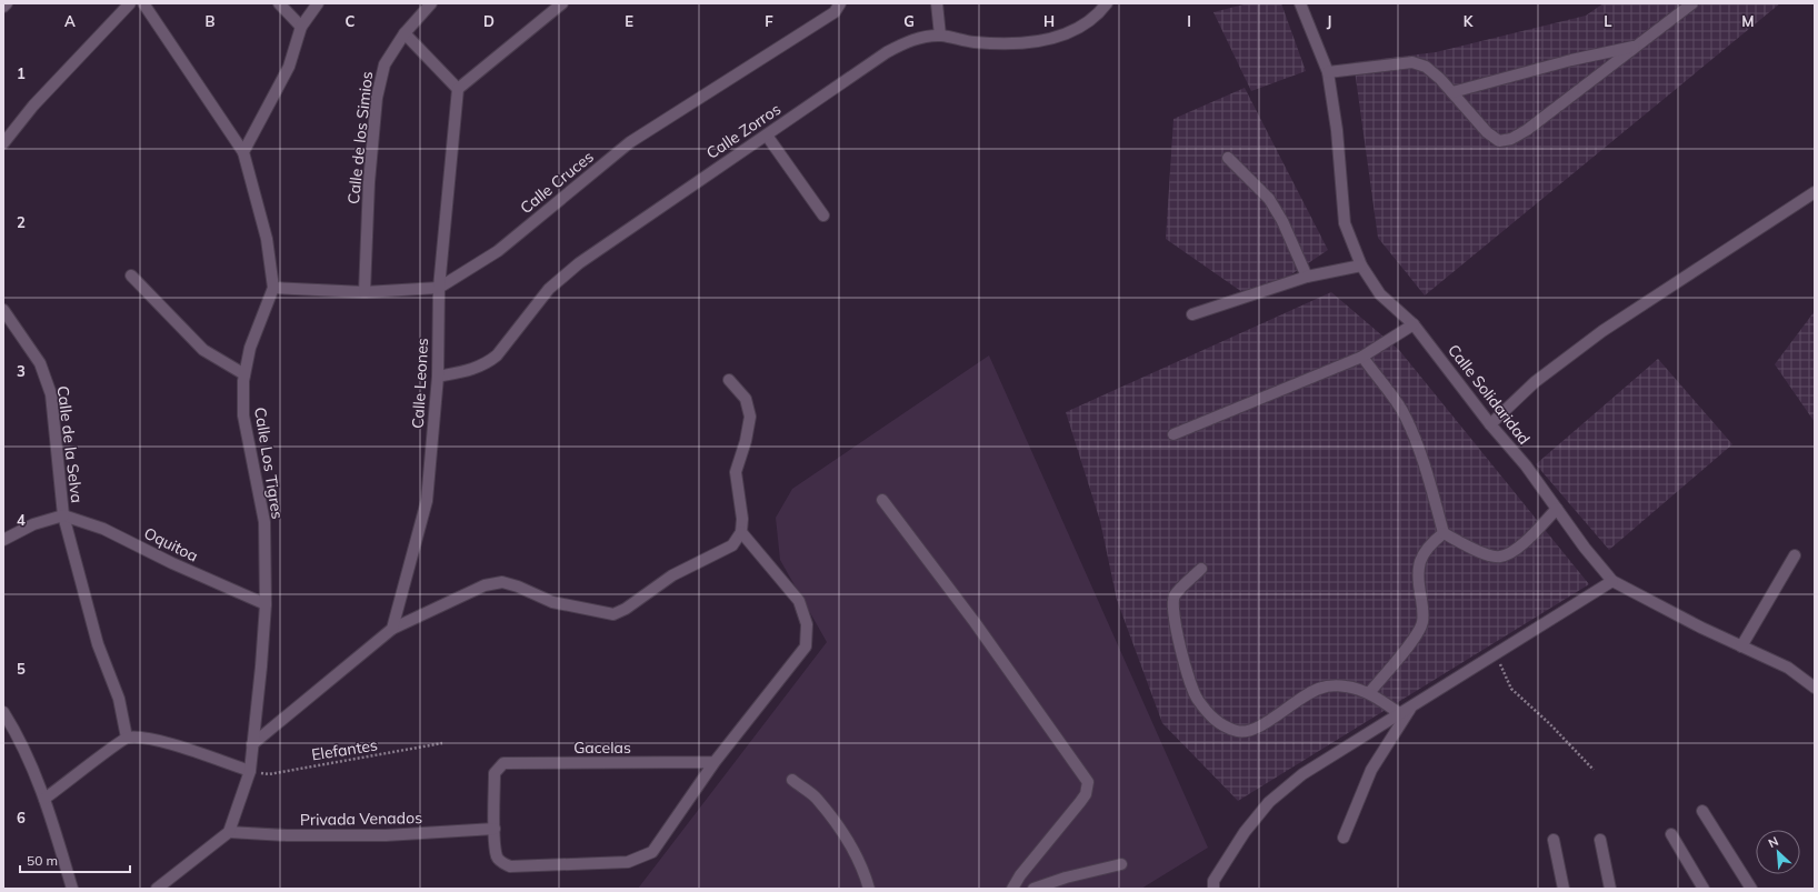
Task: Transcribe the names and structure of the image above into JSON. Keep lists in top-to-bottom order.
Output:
{
  "streets": {
    "street": [
      "Calle Zorros",
      "Calle de los Simios",
      "Calle Cruces",
      "Calle Leones",
      "Calle Solidaridad",
      "Calle de la Selva",
      "Calle Los Tigres",
      "Oquitoa",
      "Gacelas",
      "Privada Venados"
    ],
    "path": ["Elefantes"]
  },
  "crossings": [
    ["Calle Zorros", "Calle Leones"],
    ["Calle de los Simios", "Calle Cruces"],
    ["Calle Cruces", "Calle Leones"],
    ["Calle Cruces", "Calle Los Tigres"],
    ["Calle de la Selva", "Oquitoa"],
    ["Calle Los Tigres", "Oquitoa"],
    ["Calle Los Tigres", "Elefantes"],
    ["Calle Los Tigres", "Privada Venados"],
    ["Gacelas", "Privada Venados"]
  ],
  "scale_bar": "50 m",
  "north": "top left",
  "grid": {
    "columns": [
      "A",
      "B",
      "C",
      "D",
      "E",
      "F",
      "G",
      "H",
      "I",
      "J",
      "K",
      "L",
      "M"
    ],
    "rows": [
      "1",
      "2",
      "3",
      "4",
      "5",
      "6"
    ]
  }
}
